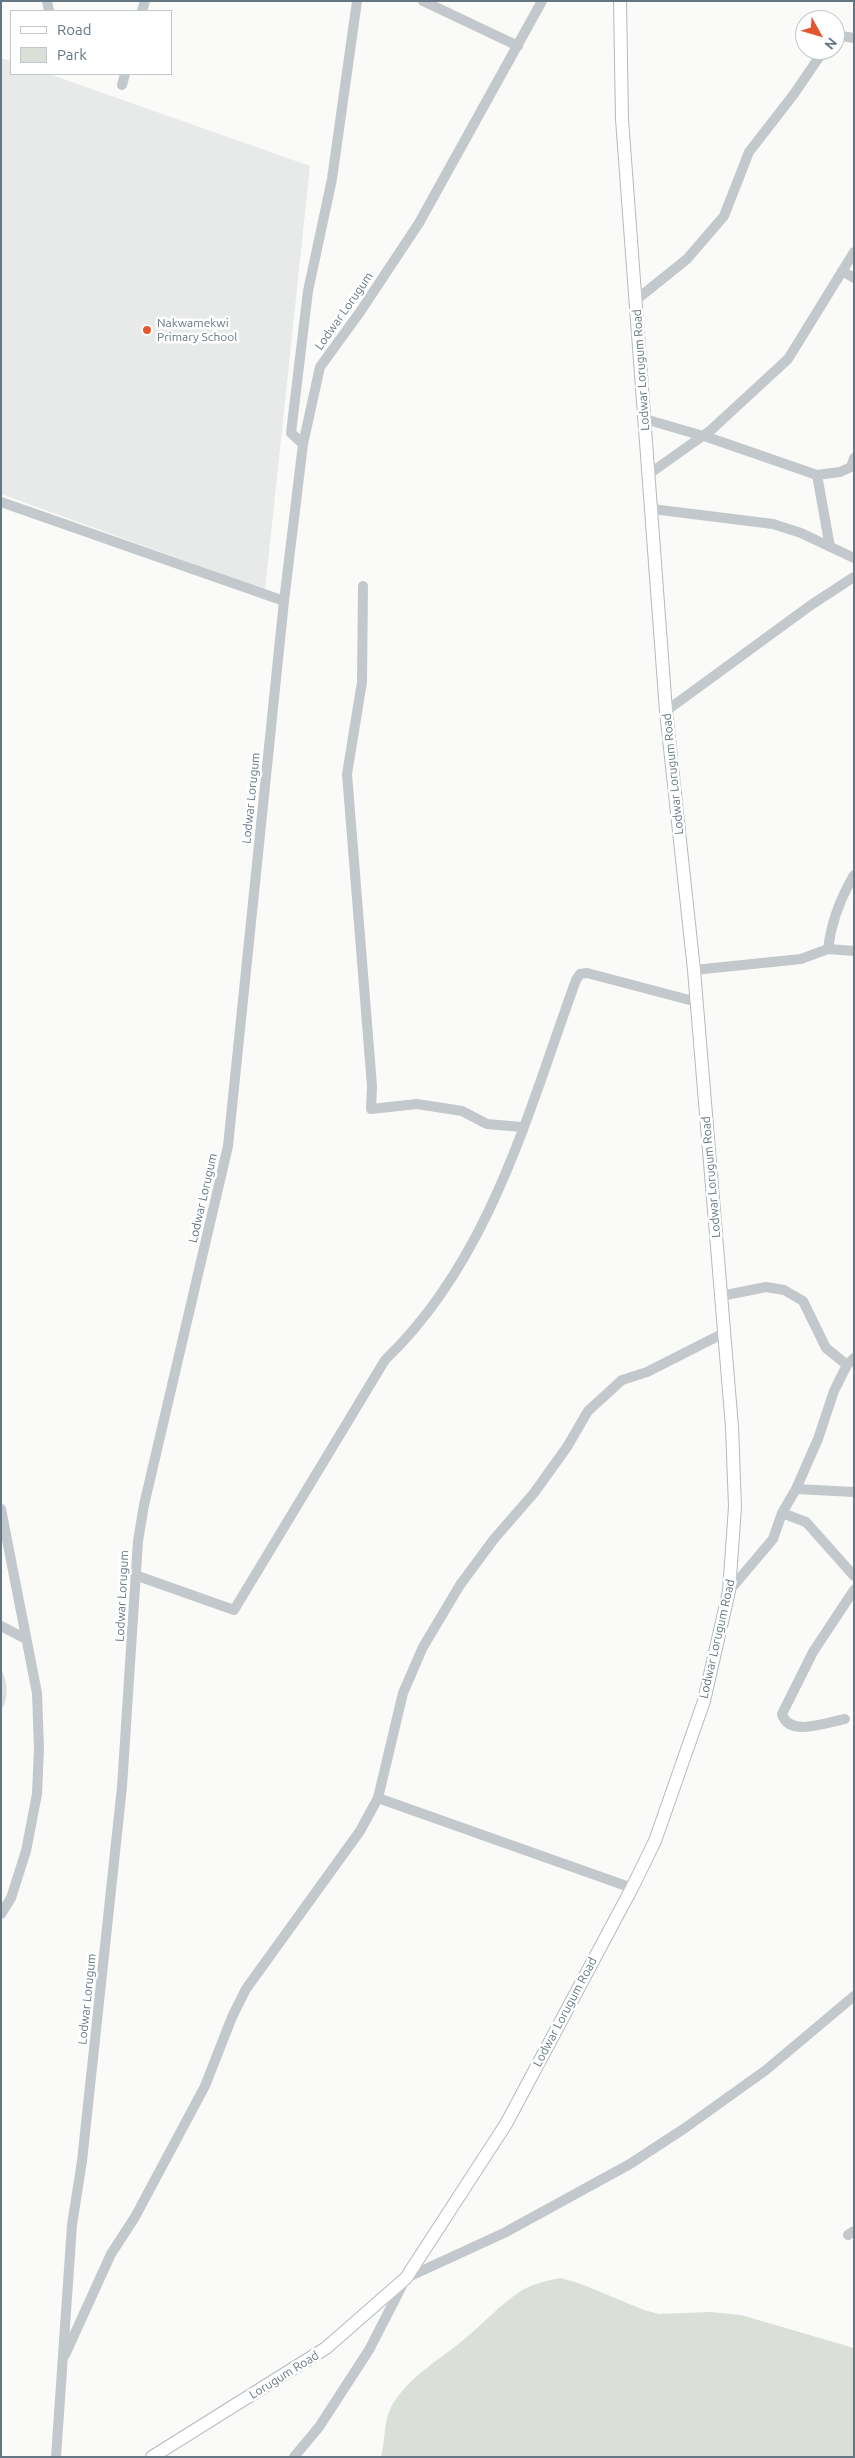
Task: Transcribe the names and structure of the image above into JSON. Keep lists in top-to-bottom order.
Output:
{
  "streets": {
    "main road": ["Lodwar Lorugum Road", "Lorugum Road"],
    "street": ["Lodwar Lorugum"]
  },
  "crossings": [
    ["Lodwar Lorugum Road", "Lorugum Road"]
  ],
  "places": ["Nakwamekwi Primary School"],
  "legend": ["Road", "Park"],
  "north": "bottom right"
}
